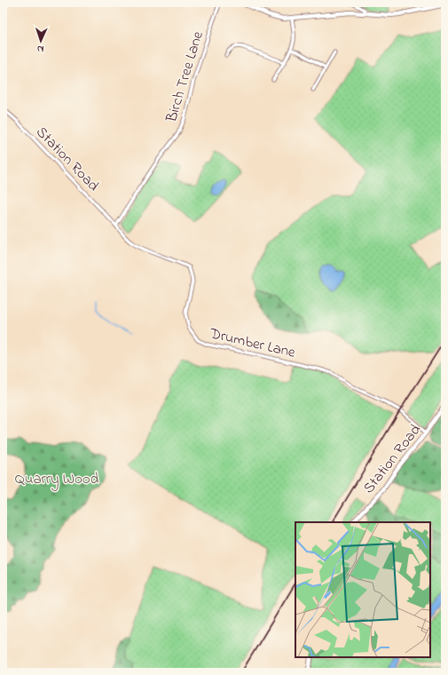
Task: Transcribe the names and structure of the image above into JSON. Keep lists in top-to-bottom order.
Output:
{
  "streets": {
    "street": ["Birch Tree Lane", "Station Road", "Drumber Lane"]
  },
  "crossings": [
    ["Birch Tree Lane", "Station Road"],
    ["Birch Tree Lane", "Drumber Lane"],
    ["Station Road", "Drumber Lane"]
  ],
  "parks": ["Quarry Wood"],
  "north": "bottom"
}
